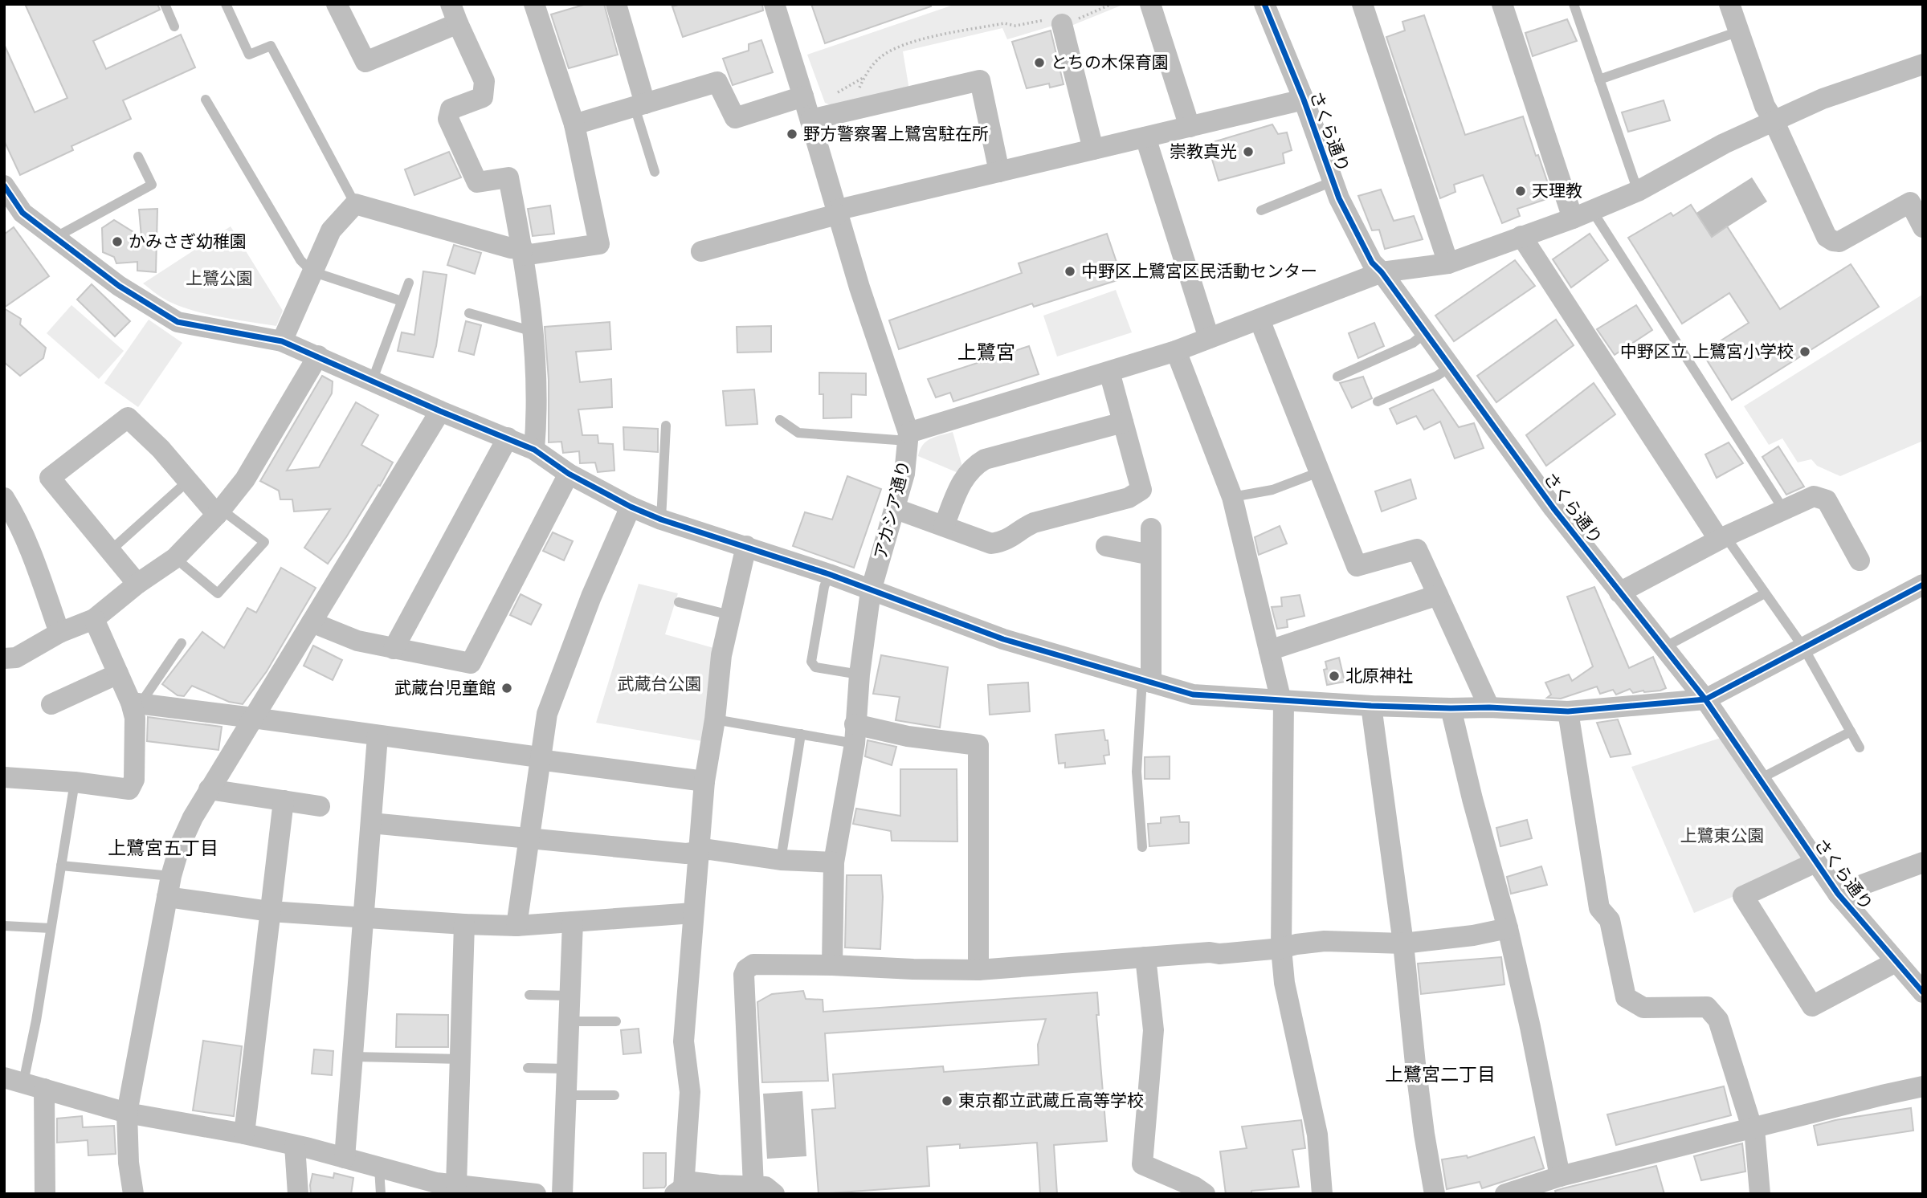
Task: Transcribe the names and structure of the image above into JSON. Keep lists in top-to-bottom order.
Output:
{
  "streets": {
    "street": ["さくら通り", "アカシア通り"]
  },
  "districts": ["上鷺宮", "上鷺宮五丁目", "上鷺宮二丁目"],
  "parks": ["上鷺公園", "武蔵台公園", "上鷺東公園"],
  "places": [
    "とちの木保育園",
    "野方警察署上鷺宮駐在所",
    "崇教真光",
    "天理教",
    "かみさぎ幼稚園",
    "中野区上鷺宮区民活動センター",
    "中野区立 上鷺宮小学校",
    "北原神社",
    "武蔵台児童館",
    "東京都立武蔵丘高等学校"
  ]
}
